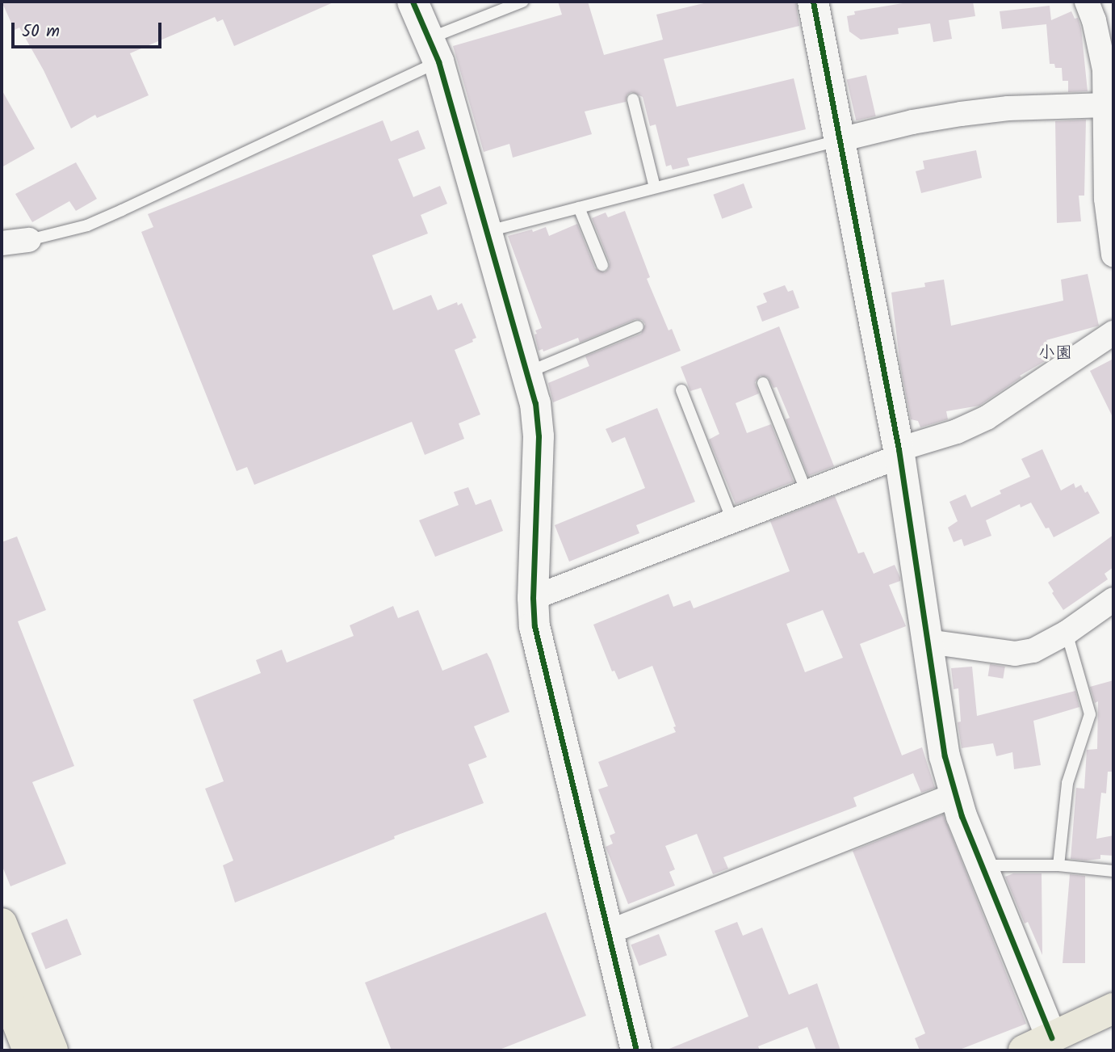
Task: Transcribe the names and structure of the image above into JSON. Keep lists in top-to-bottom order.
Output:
{
  "districts": ["小園"],
  "scale_bar": "50 m"
}
